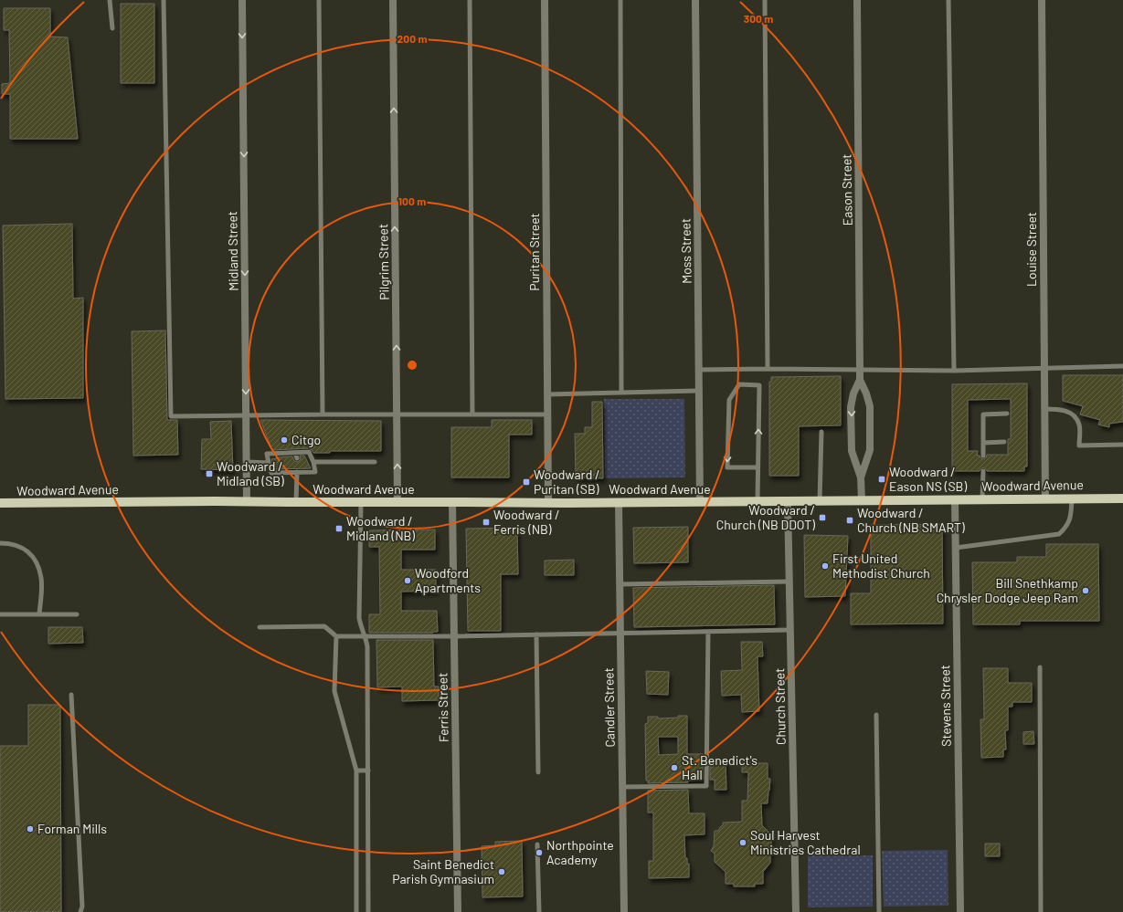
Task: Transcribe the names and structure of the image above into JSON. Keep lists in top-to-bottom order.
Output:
{
  "streets": {
    "main road": ["Woodward Avenue"],
    "street": [
      "Eason Street",
      "Louise Street",
      "Midland Street",
      "Moss Street",
      "Puritan Street",
      "Pilgrim Street",
      "Stevens Street",
      "Church Street",
      "Ferris Street",
      "Candler Street"
    ]
  },
  "crossings": [
    ["Eason Street", "Woodward Avenue"],
    ["Louise Street", "Woodward Avenue"],
    ["Midland Street", "Woodward Avenue"],
    ["Moss Street", "Woodward Avenue"],
    ["Puritan Street", "Woodward Avenue"],
    ["Pilgrim Street", "Woodward Avenue"],
    ["Woodward Avenue", "Stevens Street"],
    ["Woodward Avenue", "Church Street"],
    ["Woodward Avenue", "Ferris Street"],
    ["Woodward Avenue", "Candler Street"]
  ],
  "one_way": ["Midland Street", "Pilgrim Street"],
  "places": {
    "other": [
      "Citgo",
      "First United Methodist Church",
      "Woodford Apartments",
      "Bill Snethkamp Chrysler Dodge Jeep Ram",
      "St. Benedict's Hall",
      "Forman Mills",
      "Soul Harvest Ministries Cathedral",
      "Northpointe Academy",
      "Saint Benedict Parish Gymnasium"
    ],
    "transit": [
      "Woodward / Midland (SB)",
      "Woodward / Eason NS (SB)",
      "Woodward / Puritan (SB)",
      "Woodward / Church (NB DDOT)",
      "Woodward / Church (NB SMART)",
      "Woodward / Ferris (NB)",
      "Woodward / Midland (NB)"
    ]
  },
  "rings": ["300 m", "200 m", "100 m"]
}
